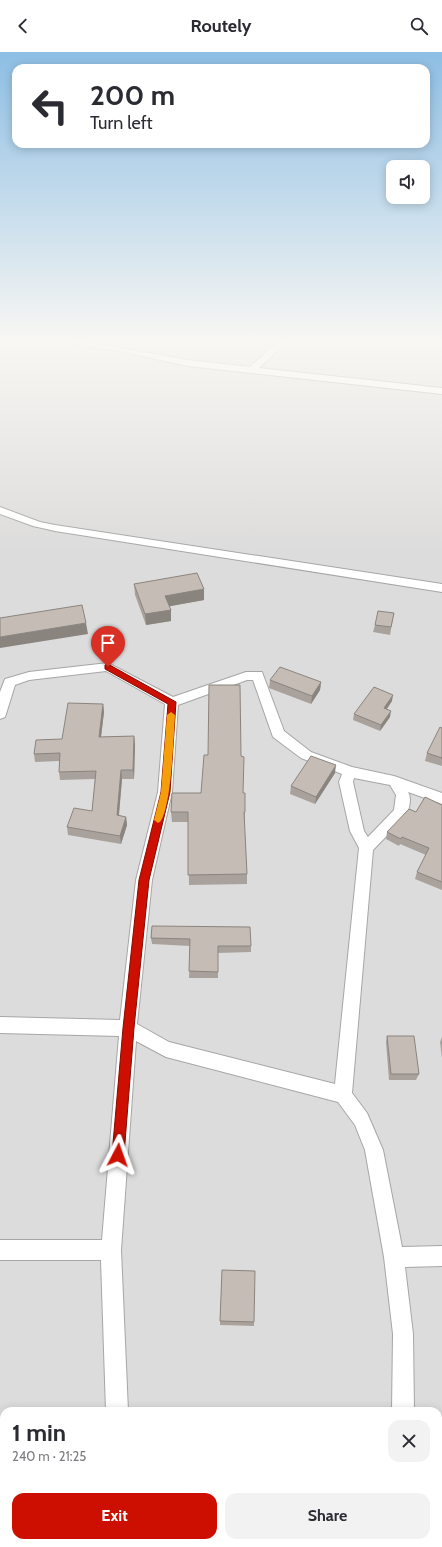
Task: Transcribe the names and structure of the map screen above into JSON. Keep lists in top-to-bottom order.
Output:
{
  "page": {
    "header": "Routely",
    "turn": ["200 m", "Turn left"],
    "heading": ["1 min", "240 m · 21:25"],
    "buttons": ["Exit", "Share"]
  }
}
